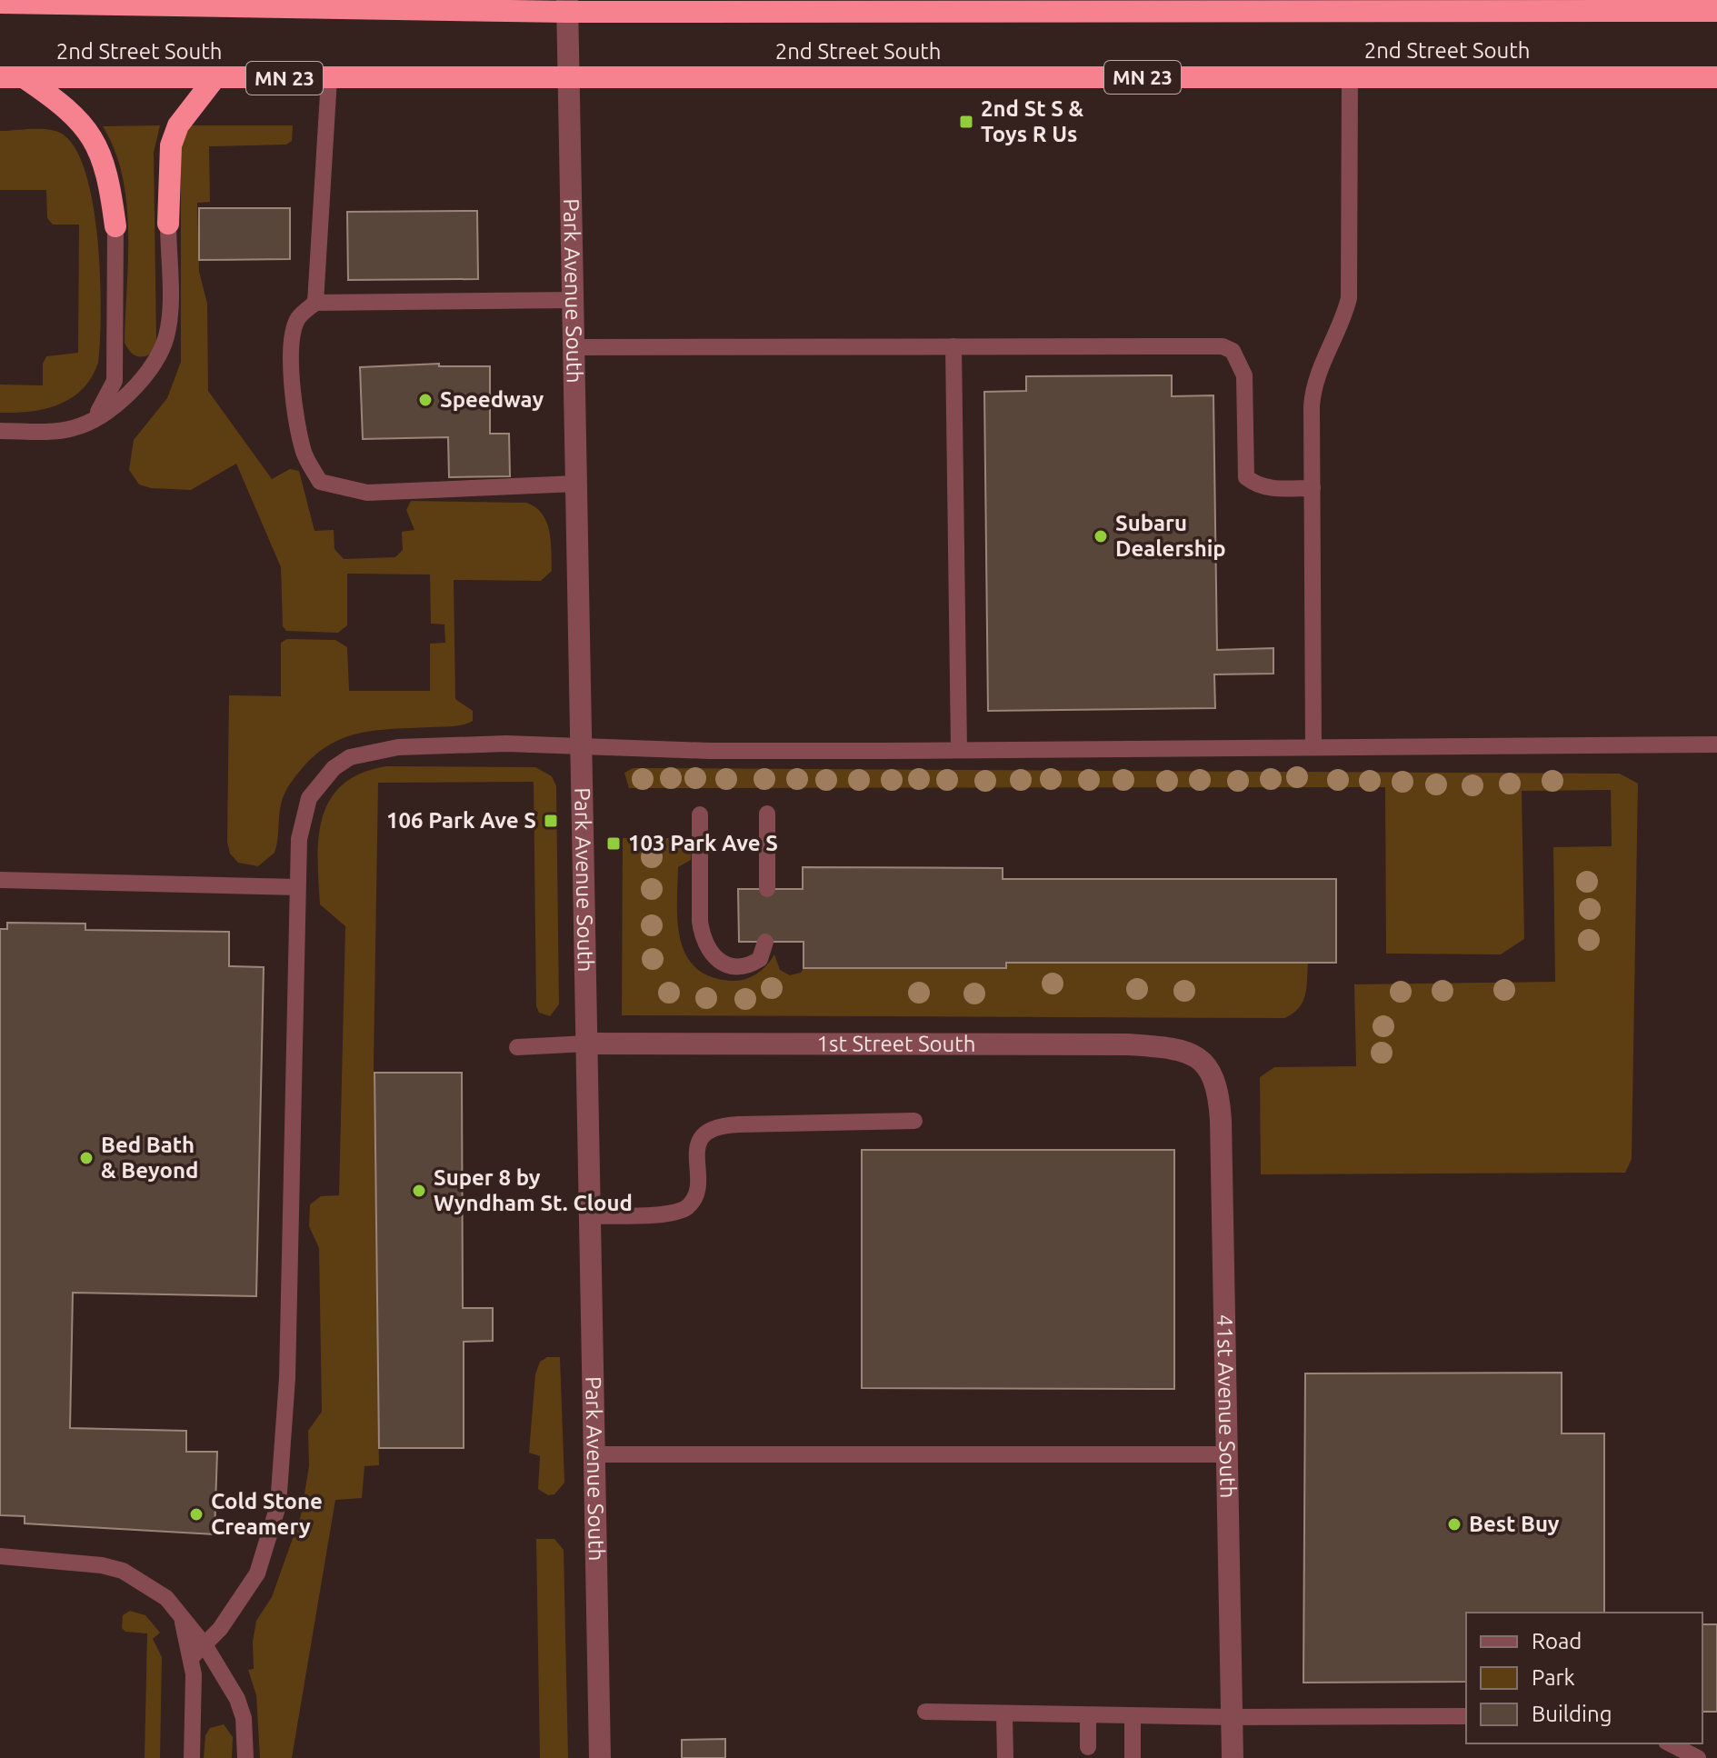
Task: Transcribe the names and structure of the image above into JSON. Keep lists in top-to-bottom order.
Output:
{
  "streets": {
    "highway": ["2nd Street South", "MN 23"],
    "street": ["Park Avenue South", "1st Street South", "41st Avenue South"]
  },
  "crossings": [
    ["2nd Street South", "Park Avenue South"],
    ["Park Avenue South", "1st Street South"],
    ["1st Street South", "41st Avenue South"]
  ],
  "places": {
    "transit": ["2nd St S & Toys R Us", "106 Park Ave S", "103 Park Ave S"],
    "other": [
      "Speedway",
      "Subaru Dealership",
      "Bed Bath & Beyond",
      "Super 8 by Wyndham St. Cloud",
      "Cold Stone Creamery",
      "Best Buy"
    ]
  },
  "legend": ["Road", "Park", "Building"]
}
